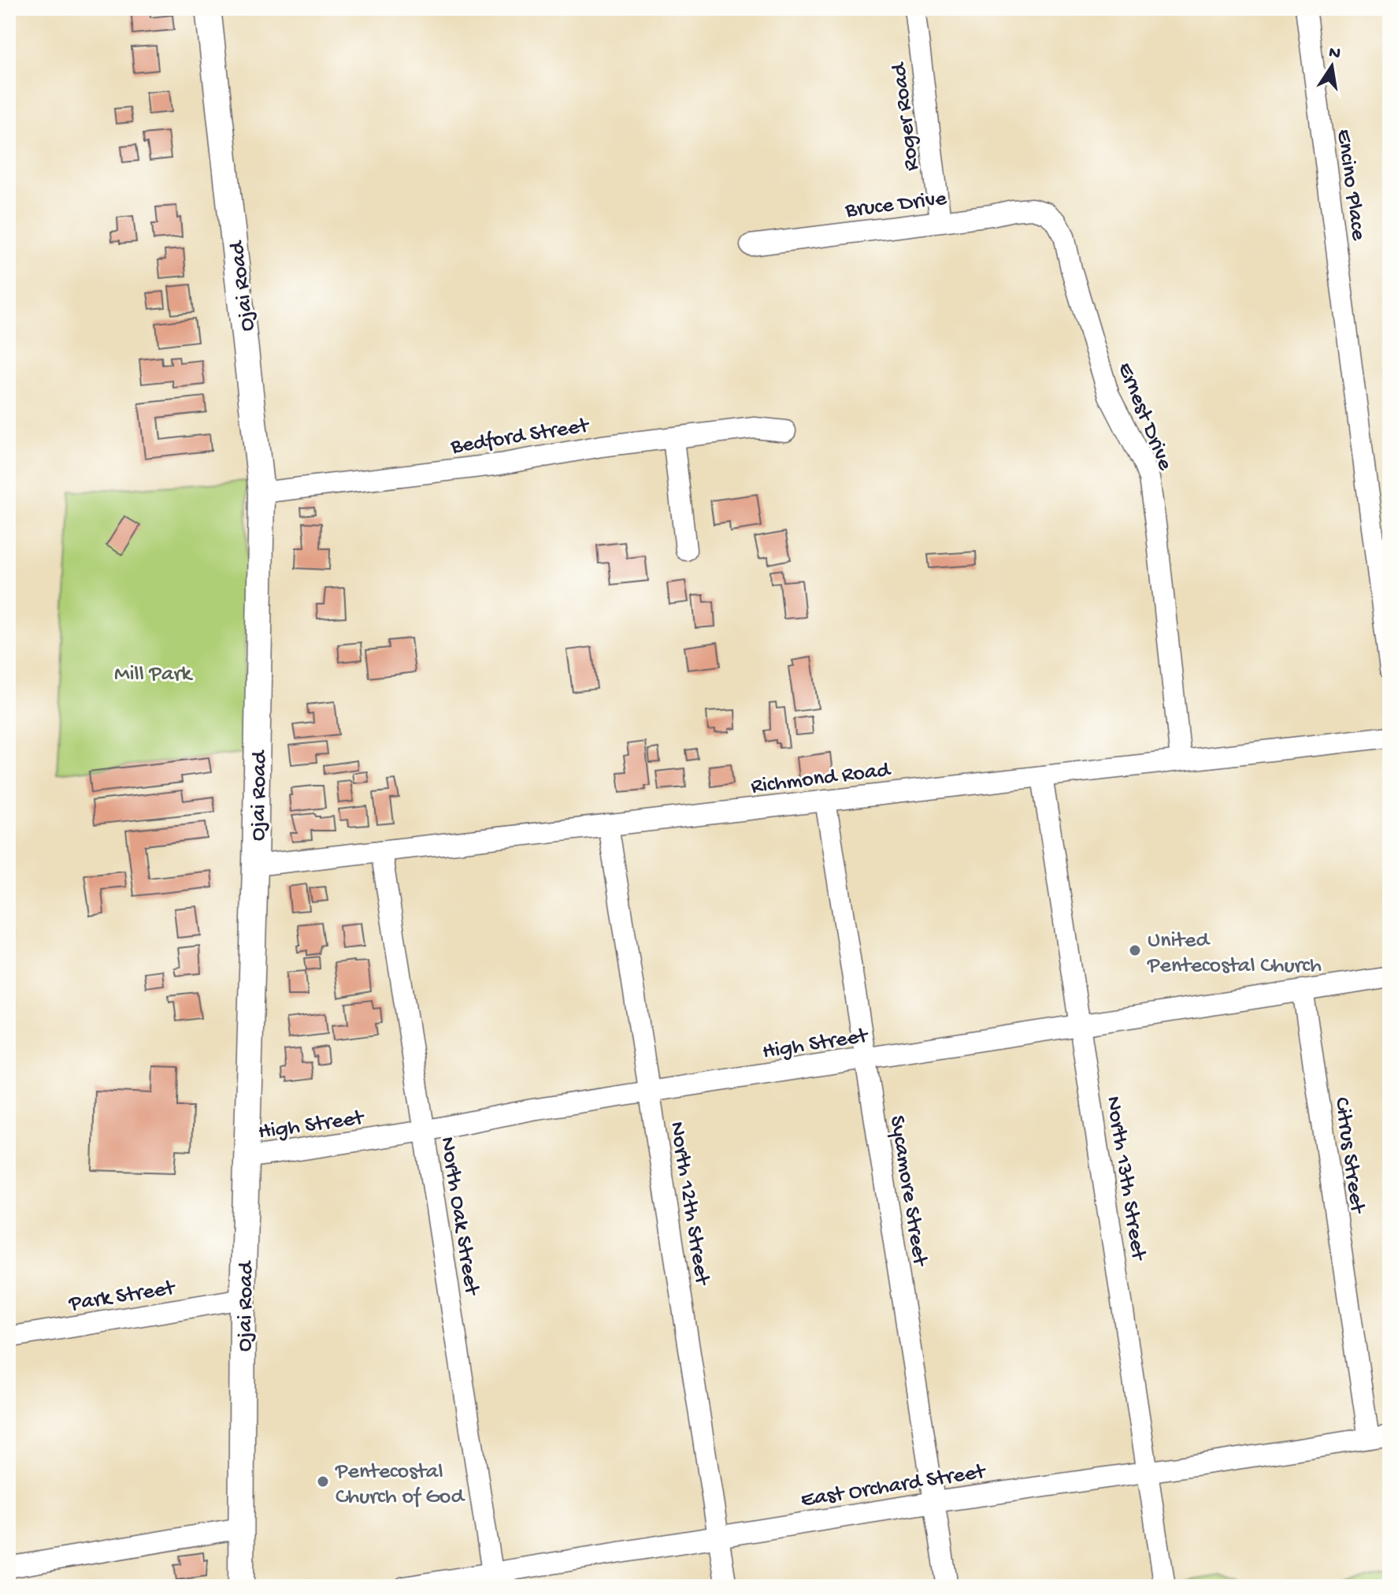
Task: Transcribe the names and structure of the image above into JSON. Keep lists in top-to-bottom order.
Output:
{
  "streets": {
    "main road": ["Ojai Road"],
    "street": [
      "Roger Road",
      "Encino Place",
      "Bruce Drive",
      "Ernest Drive",
      "Bedford Street",
      "Richmond Road",
      "High Street",
      "Citrus Street",
      "North 13th Street",
      "Sycamore Street",
      "North 12th Street",
      "North Oak Street",
      "Park Street",
      "East Orchard Street"
    ]
  },
  "crossings": [
    ["Roger Road", "Bruce Drive"],
    ["Bruce Drive", "Ernest Drive"],
    ["Ojai Road", "Bedford Street"],
    ["Ojai Road", "Richmond Road"],
    ["Ojai Road", "High Street"],
    ["Ojai Road", "Park Street"],
    ["Ernest Drive", "Richmond Road"],
    ["Richmond Road", "North 13th Street"],
    ["Richmond Road", "Sycamore Street"],
    ["Richmond Road", "North 12th Street"],
    ["Richmond Road", "North Oak Street"],
    ["High Street", "Citrus Street"],
    ["High Street", "North 13th Street"],
    ["High Street", "Sycamore Street"],
    ["High Street", "North 12th Street"],
    ["High Street", "North Oak Street"],
    ["Citrus Street", "East Orchard Street"],
    ["North 13th Street", "East Orchard Street"],
    ["Sycamore Street", "East Orchard Street"],
    ["North 12th Street", "East Orchard Street"],
    ["North Oak Street", "East Orchard Street"]
  ],
  "parks": ["Mill Park"],
  "places": ["United Pentecostal Church", "Pentecostal Church of God"],
  "north": "top"
}
